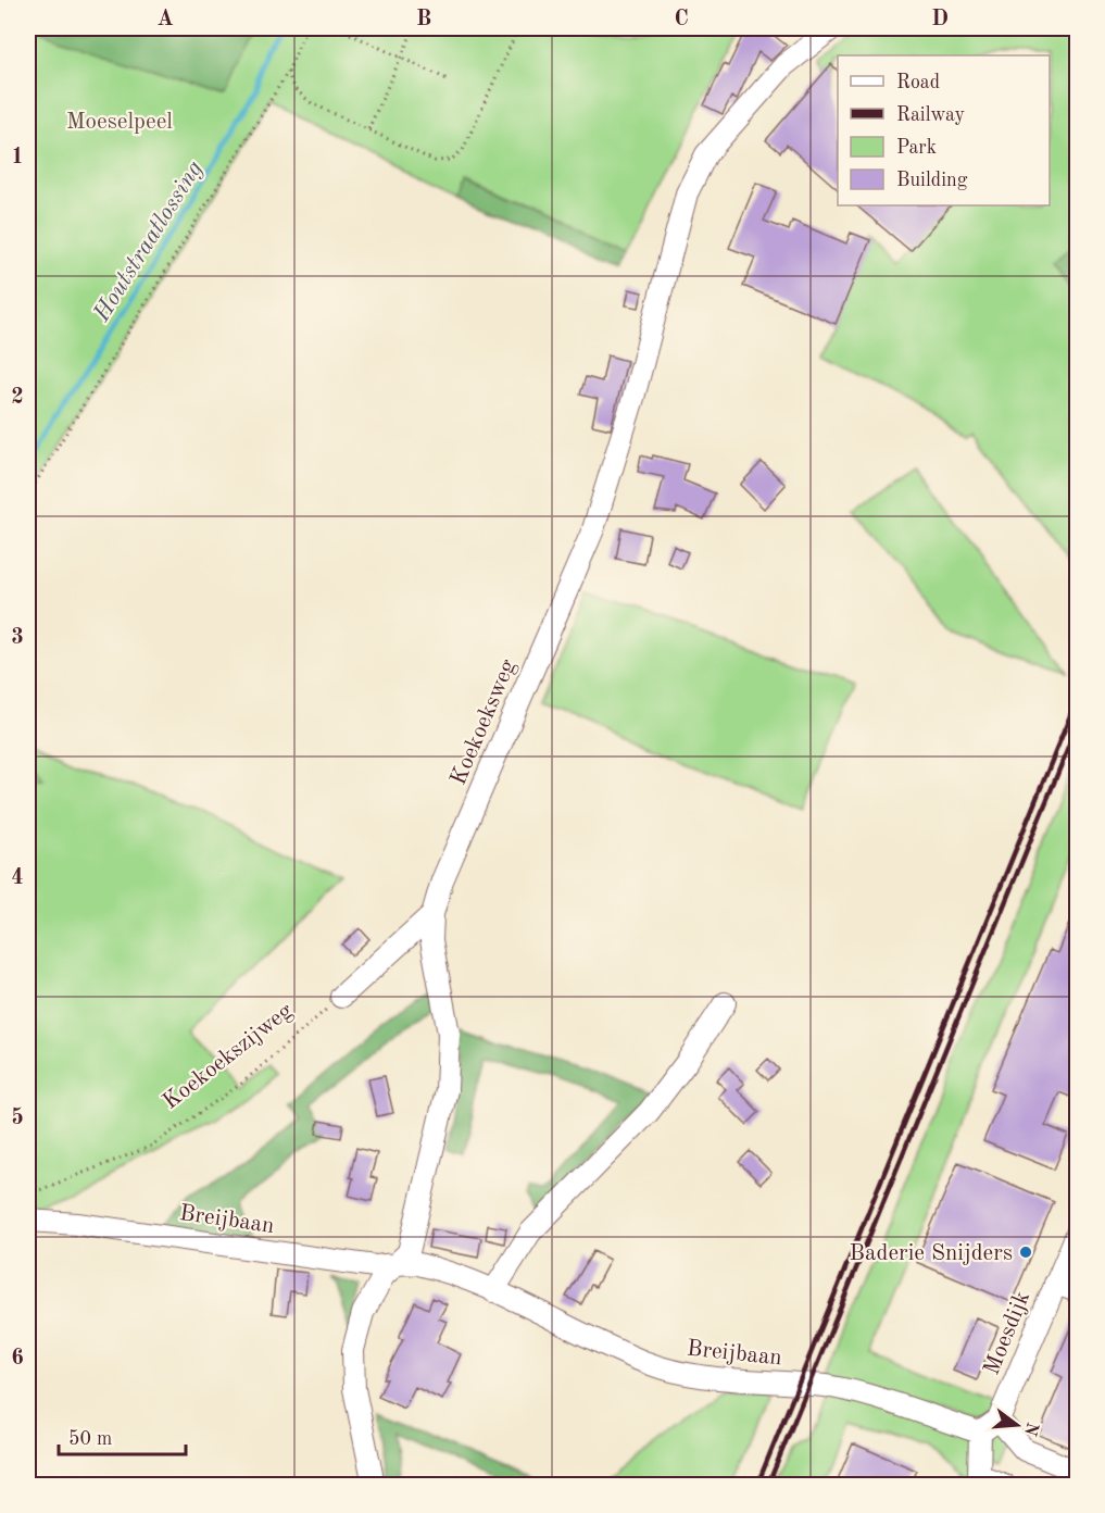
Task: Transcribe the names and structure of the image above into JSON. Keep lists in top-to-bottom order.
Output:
{
  "streets": {
    "street": ["Koekoeksweg", "Breijbaan", "Moesdijk"],
    "path": ["Koekoekszijweg"]
  },
  "crossings": [
    ["Koekoeksweg", "Breijbaan"]
  ],
  "water": ["Houtstraatlossing"],
  "parks": ["Moeselpeel"],
  "places": ["Baderie Snijders"],
  "legend": [
    "Road",
    "Railway",
    "Park",
    "Building"
  ],
  "scale_bar": "50 m",
  "north": "right",
  "grid": {
    "columns": [
      "A",
      "B",
      "C",
      "D"
    ],
    "rows": [
      "1",
      "2",
      "3",
      "4",
      "5",
      "6"
    ]
  }
}
